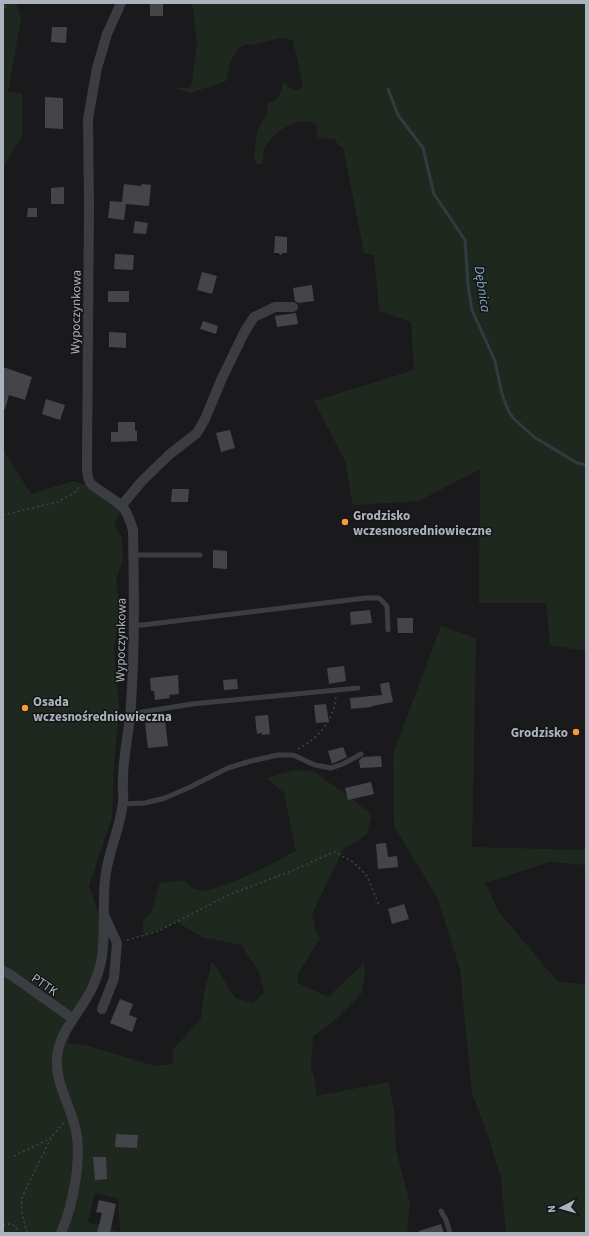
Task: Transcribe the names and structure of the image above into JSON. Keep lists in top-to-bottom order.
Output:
{
  "streets": {
    "street": ["Wypoczynkowa", "PTTK"]
  },
  "crossings": [
    ["Wypoczynkowa", "PTTK"]
  ],
  "water": ["Dębnica"],
  "places": ["Grodzisko wczesnosredniowieczne", "Osada wczesnośredniowieczna", "Grodzisko"],
  "north": "left"
}
